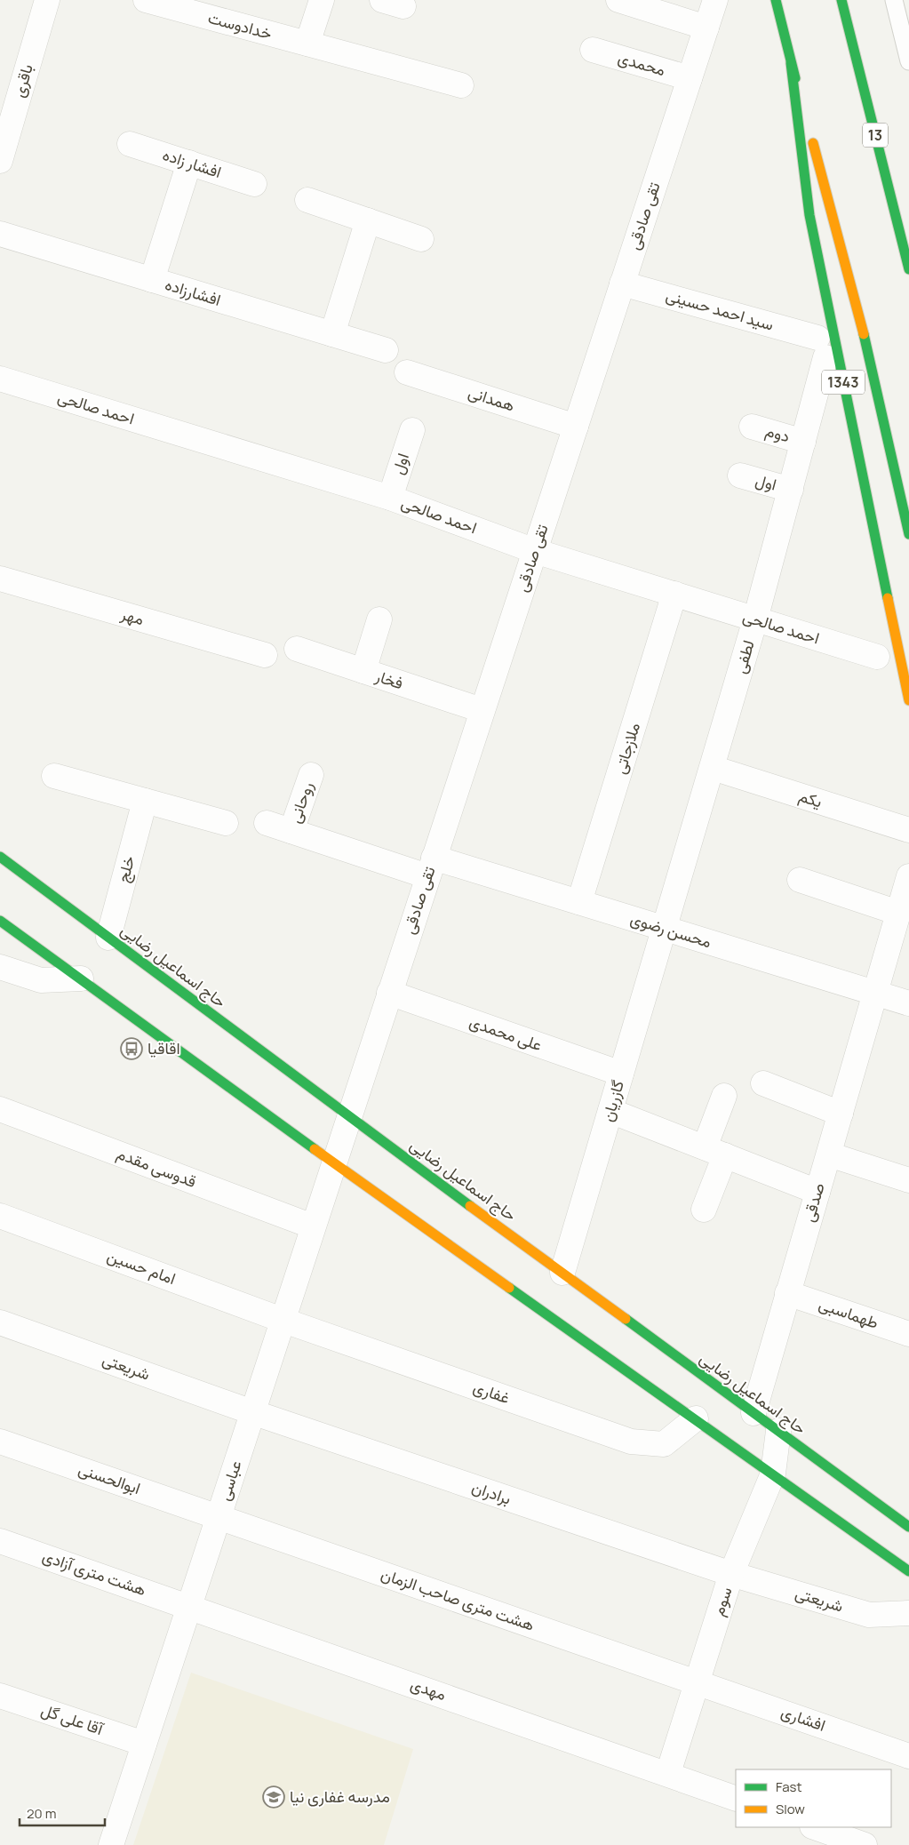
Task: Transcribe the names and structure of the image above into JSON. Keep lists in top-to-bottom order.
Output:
{
  "streets": {
    "main road": ["13", "1343", "حاج اسماعیل رضایی"],
    "street": [
      "خدادوست",
      "محمدی",
      "باقری",
      "افشار زاده",
      "تقی صادقی",
      "افشارزاده",
      "سید احمد حسینی",
      "همدانی",
      "احمد صالحی",
      "دوم",
      "اول",
      "مهر",
      "لطفی",
      "فخار",
      "ملازجاتی",
      "یکم",
      "روحانی",
      "خلج",
      "محسن رضوی",
      "علی محمدی",
      "گازریان",
      "قدوسی مقدم",
      "صدقی",
      "امام حسین",
      "طهماسبی",
      "شریعتی",
      "غفاری",
      "ابوالحسنی",
      "عباسی",
      "برادران",
      "هشت متری آزادی",
      "هشت متری صاحب الزمان",
      "سوم",
      "مهدی",
      "افشاری",
      "آقا علی گل"
    ]
  },
  "crossings": [
    ["محمدی", "تقی صادقی"],
    ["تقی صادقی", "سید احمد حسینی"],
    ["تقی صادقی", "همدانی"],
    ["تقی صادقی", "احمد صالحی"],
    ["تقی صادقی", "فخار"],
    ["تقی صادقی", "محسن رضوی"],
    ["تقی صادقی", "حاج اسماعیل رضایی"],
    ["تقی صادقی", "علی محمدی"],
    ["تقی صادقی", "عباسی"],
    ["سید احمد حسینی", "لطفی"],
    ["احمد صالحی", "اول"],
    ["احمد صالحی", "لطفی"],
    ["احمد صالحی", "ملازجاتی"],
    ["دوم", "لطفی"],
    ["اول", "لطفی"],
    ["لطفی", "یکم"],
    ["لطفی", "محسن رضوی"],
    ["لطفی", "گازریان"],
    ["ملازجاتی", "محسن رضوی"],
    ["روحانی", "محسن رضوی"],
    ["خلج", "حاج اسماعیل رضایی"],
    ["محسن رضوی", "گازریان"],
    ["محسن رضوی", "صدقی"],
    ["حاج اسماعیل رضایی", "گازریان"],
    ["حاج اسماعیل رضایی", "صدقی"],
    ["حاج اسماعیل رضایی", "عباسی"],
    ["حاج اسماعیل رضایی", "سوم"],
    ["علی محمدی", "گازریان"],
    ["قدوسی مقدم", "عباسی"],
    ["صدقی", "طهماسبی"],
    ["امام حسین", "غفاری"],
    ["امام حسین", "عباسی"],
    ["شریعتی", "عباسی"],
    ["شریعتی", "برادران"],
    ["شریعتی", "سوم"],
    ["غفاری", "عباسی"],
    ["ابوالحسنی", "عباسی"],
    ["ابوالحسنی", "هشت متری صاحب الزمان"],
    ["عباسی", "برادران"],
    ["عباسی", "هشت متری آزادی"],
    ["عباسی", "هشت متری صاحب الزمان"],
    ["عباسی", "مهدی"],
    ["عباسی", "آقا علی گل"],
    ["برادران", "سوم"],
    ["هشت متری آزادی", "مهدی"],
    ["هشت متری صاحب الزمان", "سوم"],
    ["هشت متری صاحب الزمان", "افشاری"],
    ["سوم", "مهدی"],
    ["سوم", "افشاری"]
  ],
  "places": {
    "bus stop": ["اقاقیا"],
    "school or university": ["مدرسه غفاری نیا"]
  },
  "legend": ["Fast", "Slow"],
  "scale_bar": "20 m"
}
